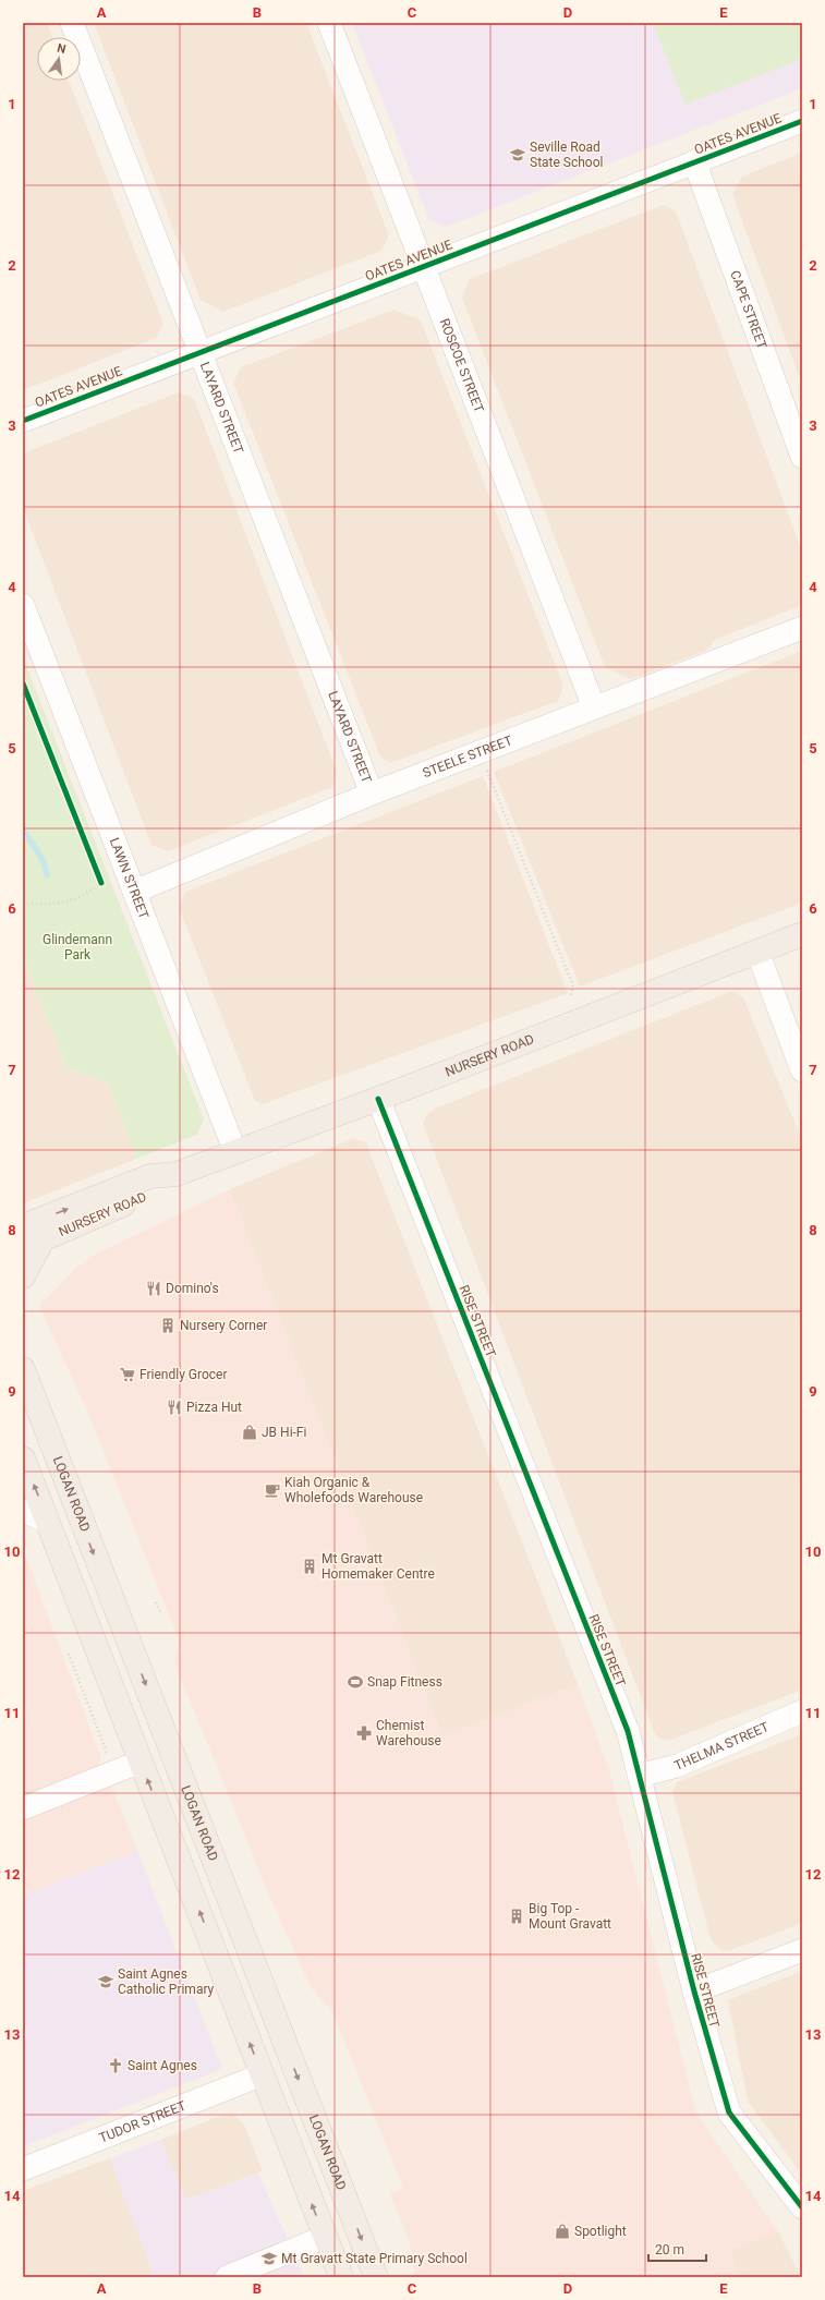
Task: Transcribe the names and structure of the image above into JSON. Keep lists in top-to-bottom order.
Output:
{
  "streets": {
    "main road": ["NURSERY ROAD", "LOGAN ROAD"],
    "street": [
      "OATES AVENUE",
      "CAPE STREET",
      "ROSCOE STREET",
      "LAYARD STREET",
      "STEELE STREET",
      "LAWN STREET",
      "RISE STREET",
      "THELMA STREET",
      "TUDOR STREET"
    ]
  },
  "crossings": [
    ["OATES AVENUE", "CAPE STREET"],
    ["OATES AVENUE", "ROSCOE STREET"],
    ["OATES AVENUE", "LAYARD STREET"],
    ["ROSCOE STREET", "STEELE STREET"],
    ["LAYARD STREET", "STEELE STREET"],
    ["STEELE STREET", "LAWN STREET"],
    ["LAWN STREET", "NURSERY ROAD"],
    ["NURSERY ROAD", "RISE STREET"],
    ["RISE STREET", "THELMA STREET"]
  ],
  "parks": ["Glindemann Park"],
  "places": {
    "school or university": ["Seville Road State School", "Saint Agnes Catholic Primary", "Mt Gravatt State Primary School"],
    "restaurant": ["Domino's", "Pizza Hut"],
    "building": ["Nursery Corner", "Mt Gravatt Homemaker Centre", "Big Top - Mount Gravatt"],
    "supermarket": ["Friendly Grocer"],
    "shop": ["JB Hi-Fi", "Spotlight"],
    "cafe": ["Kiah Organic & Wholefoods Warehouse"],
    "sports": ["Snap Fitness"],
    "pharmacy": ["Chemist Warehouse"],
    "church": ["Saint Agnes"]
  },
  "scale_bar": "20 m",
  "north": "top",
  "grid": {
    "columns": [
      "A",
      "B",
      "C",
      "D",
      "E"
    ],
    "rows": [
      "1",
      "2",
      "3",
      "4",
      "5",
      "6",
      "7",
      "8",
      "9",
      "10",
      "11",
      "12",
      "13",
      "14"
    ]
  }
}
